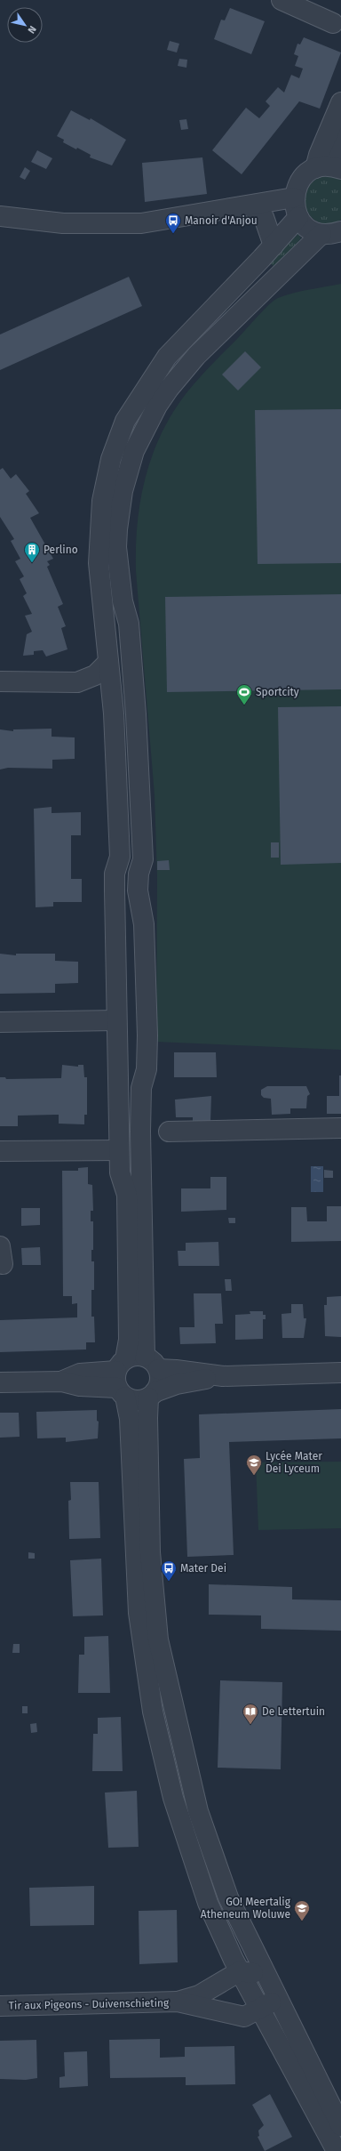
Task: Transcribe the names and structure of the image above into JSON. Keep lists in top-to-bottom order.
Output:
{
  "streets": {
    "street": ["Tir aux Pigeons - Duivenschieting"]
  },
  "places": {
    "bus stop": ["Manoir d'Anjou", "Mater Dei"],
    "building": ["Perlino"],
    "sports": ["Sportcity"],
    "school or university": ["Lycée Mater Dei Lyceum", "GO! Meertalig Atheneum Woluwe"],
    "library": ["De Lettertuin"]
  },
  "north": "bottom right"
}
